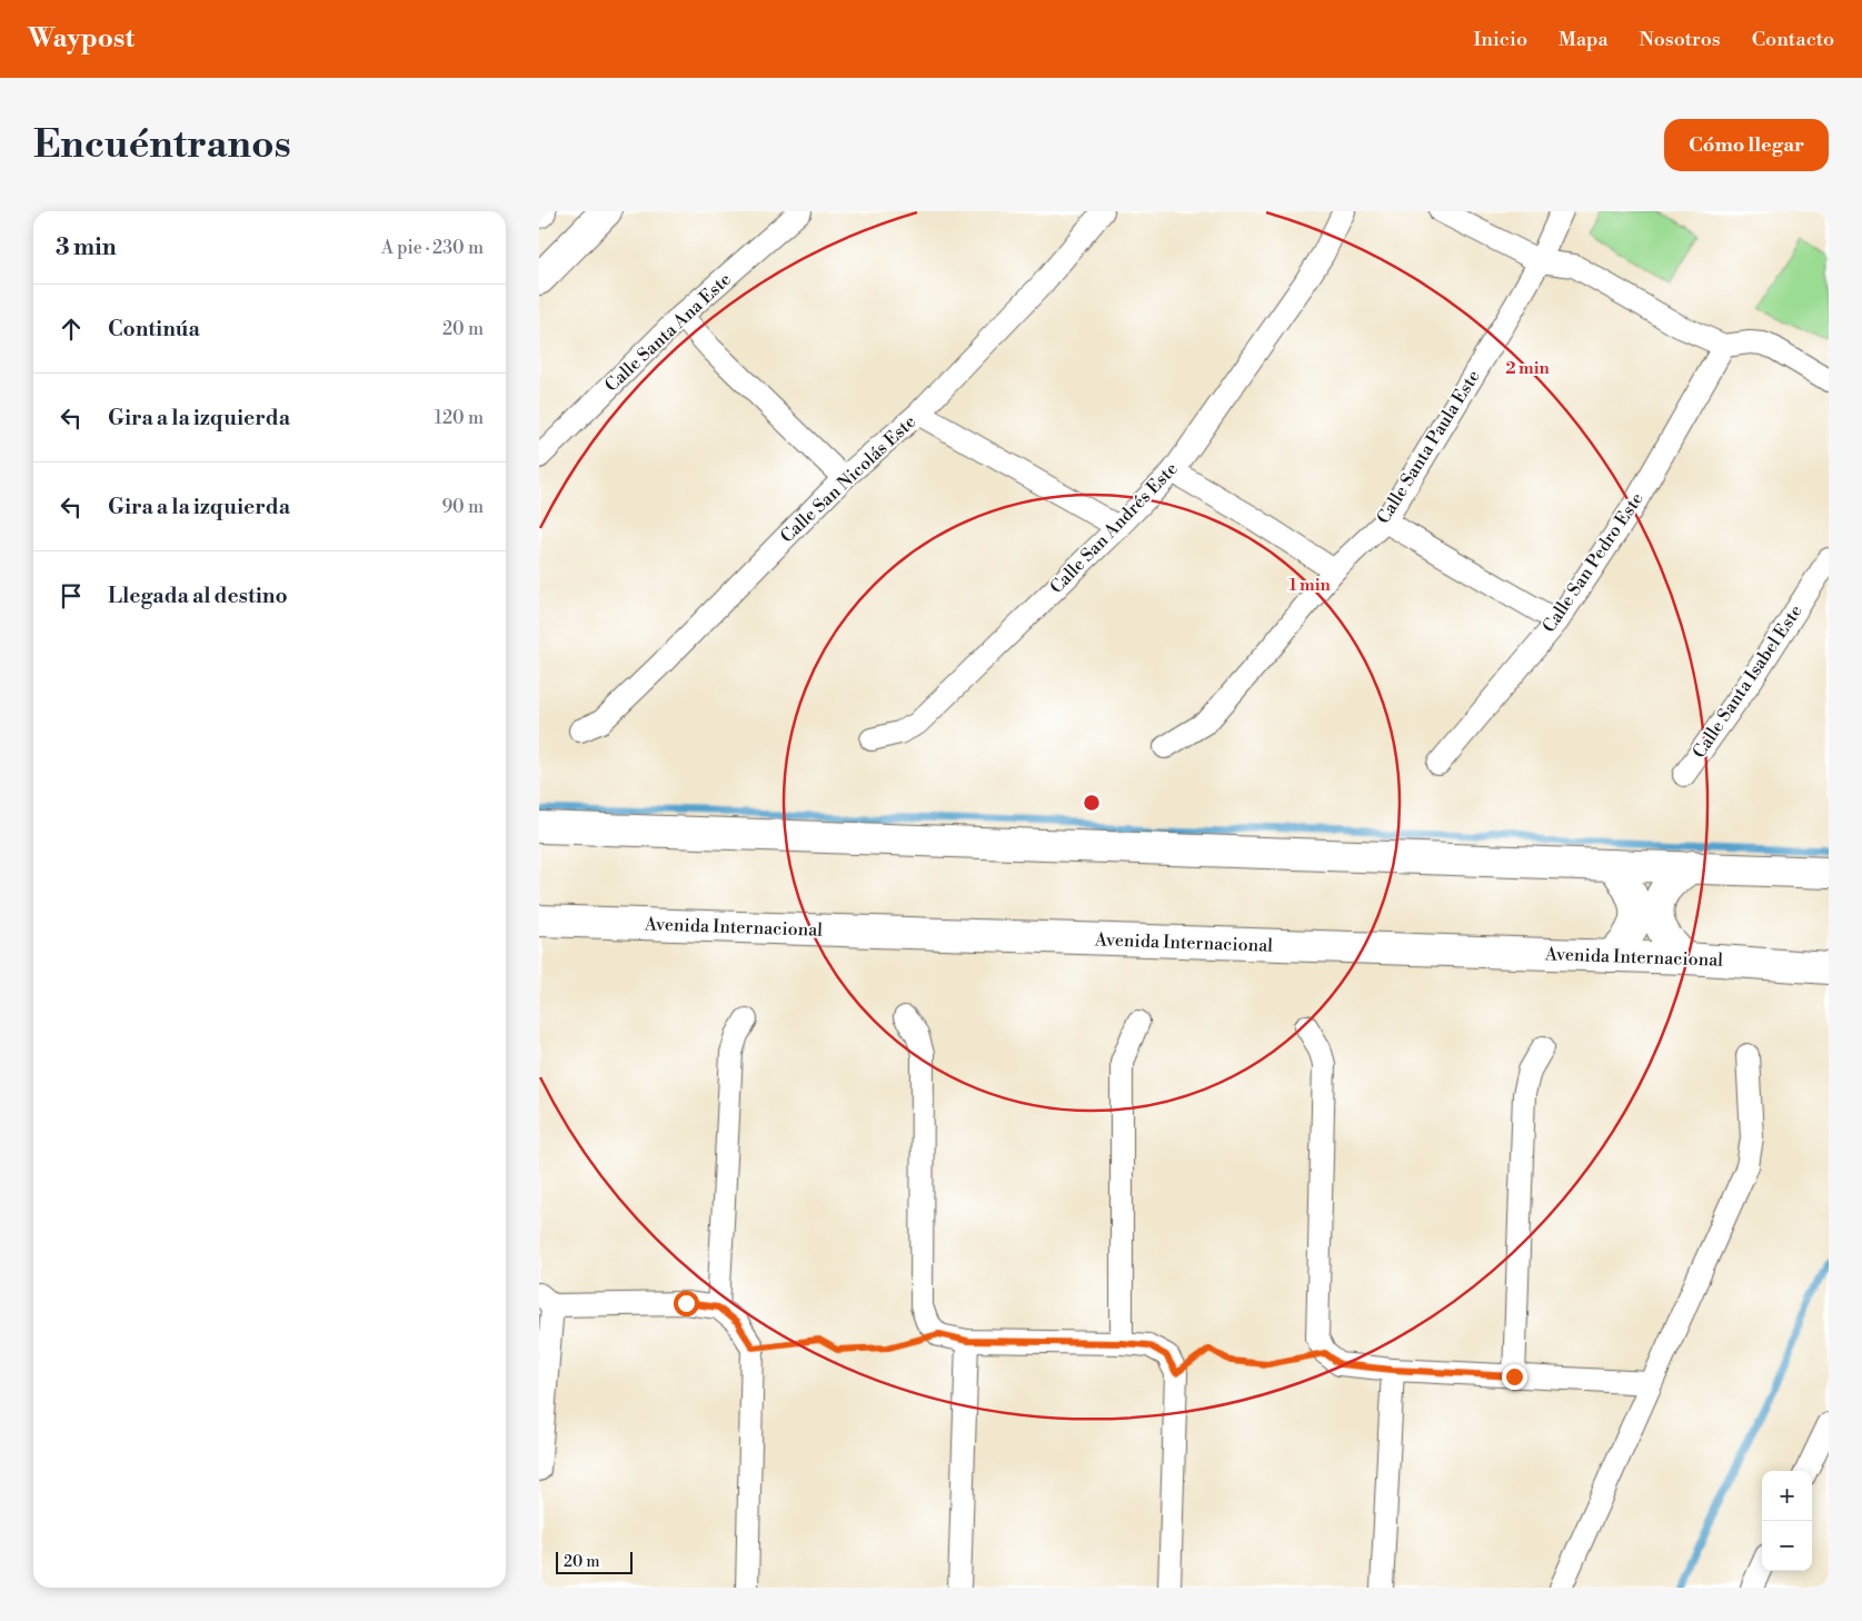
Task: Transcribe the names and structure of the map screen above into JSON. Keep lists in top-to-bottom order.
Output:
{
  "streets": {
    "main road": ["Avenida Internacional"],
    "street": [
      "Calle Santa Ana Este",
      "Calle Santa Paula Este",
      "Calle San Nicolás Este",
      "Calle San Andrés Este",
      "Calle San Pedro Este",
      "Calle Santa Isabel Este"
    ]
  },
  "scale_bar": "20 m",
  "page": {
    "header": "Waypost",
    "nav": [
      "Inicio",
      "Mapa",
      "Nosotros",
      "Contacto"
    ],
    "buttons": "Cómo llegar",
    "title": "Encuéntranos",
    "heading": ["3 min", "A pie · 230 m"],
    "list": [
      ["Continúa", "20 m"],
      ["Gira a la izquierda", "120 m"],
      ["Gira a la izquierda", "90 m"],
      "Llegada al destino"
    ],
    "map_buttons": ["+", "−"],
    "scale": "20 m"
  },
  "rings": ["2 min", "1 min"]
}
